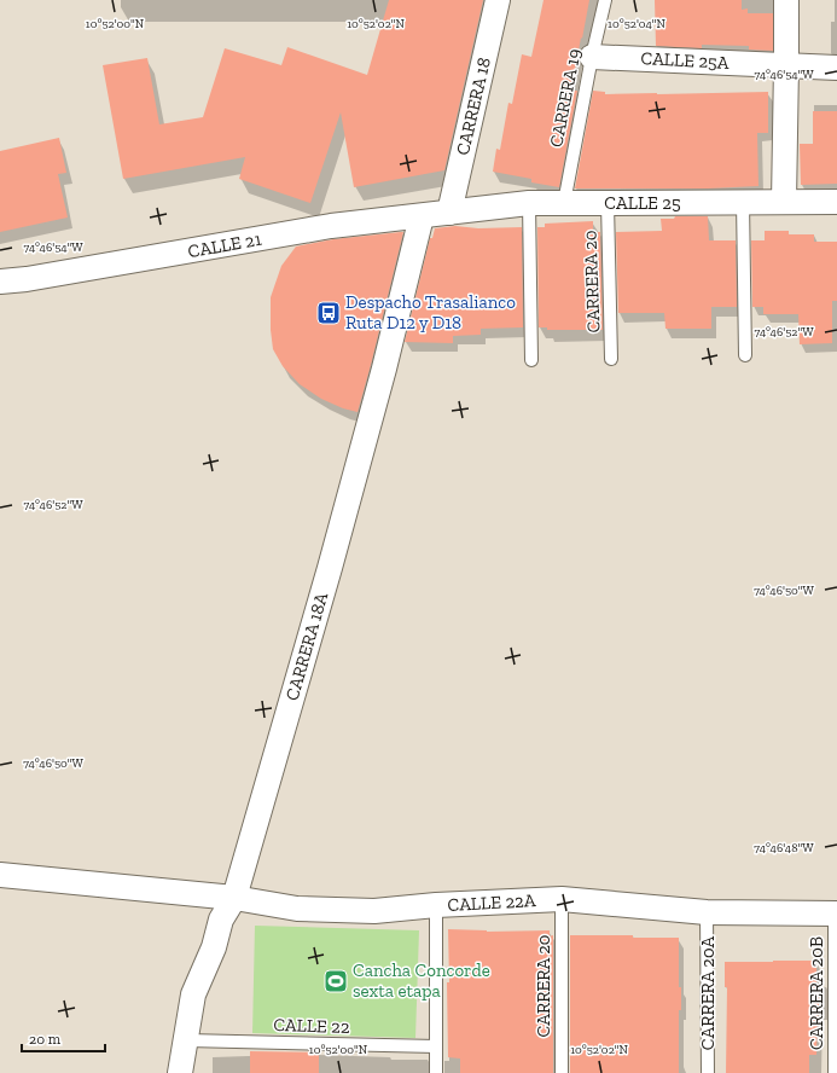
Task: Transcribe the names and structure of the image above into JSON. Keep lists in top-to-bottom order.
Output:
{
  "streets": {
    "street": [
      "CALLE 25A",
      "CARRERA 18",
      "CALLE 25",
      "CALLE 21",
      "CARRERA 18A",
      "CALLE 22A"
    ],
    "lane": [
      "CARRERA 19",
      "CARRERA 20",
      "CARRERA 20A",
      "CARRERA 20B",
      "CALLE 22"
    ]
  },
  "crossings": [
    ["CALLE 25A", "CARRERA 19"],
    ["CARRERA 19", "CALLE 25"],
    ["CARRERA 18", "CALLE 25"],
    ["CARRERA 18", "CALLE 21"],
    ["CALLE 25", "CALLE 21"],
    ["CALLE 25", "CARRERA 20"],
    ["CALLE 21", "CARRERA 18A"],
    ["CARRERA 20", "CALLE 22A"],
    ["CARRERA 18A", "CALLE 22A"],
    ["CARRERA 18A", "CALLE 22"],
    ["CALLE 22A", "CARRERA 20A"],
    ["CALLE 22A", "CARRERA 20B"]
  ],
  "places": {
    "bus stop": ["Despacho Trasalianco Ruta D12 y D18"],
    "sports": ["Cancha Concorde sexta etapa"]
  },
  "scale_bar": "20 m",
  "coordinates": [
    "10°52'00\"N",
    "10°52'02\"N",
    "10°52'04\"N",
    "74°46'54\"W",
    "74°46'52\"W",
    "74°46'50\"W",
    "74°46'48\"W"
  ]
}
